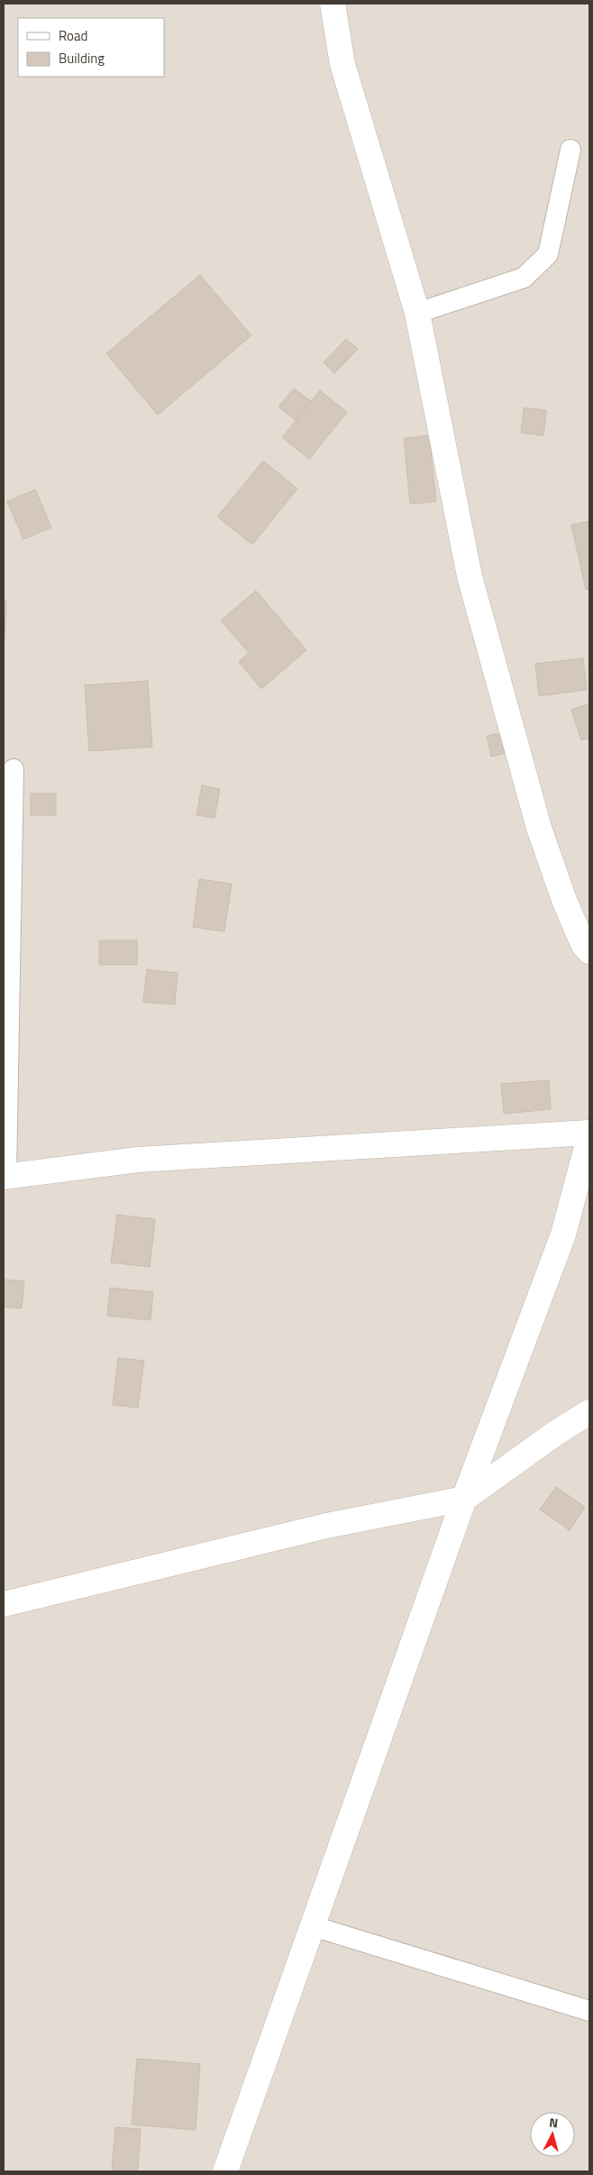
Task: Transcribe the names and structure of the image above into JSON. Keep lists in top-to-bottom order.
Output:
{
  "legend": ["Road", "Building"],
  "north": "top"
}
